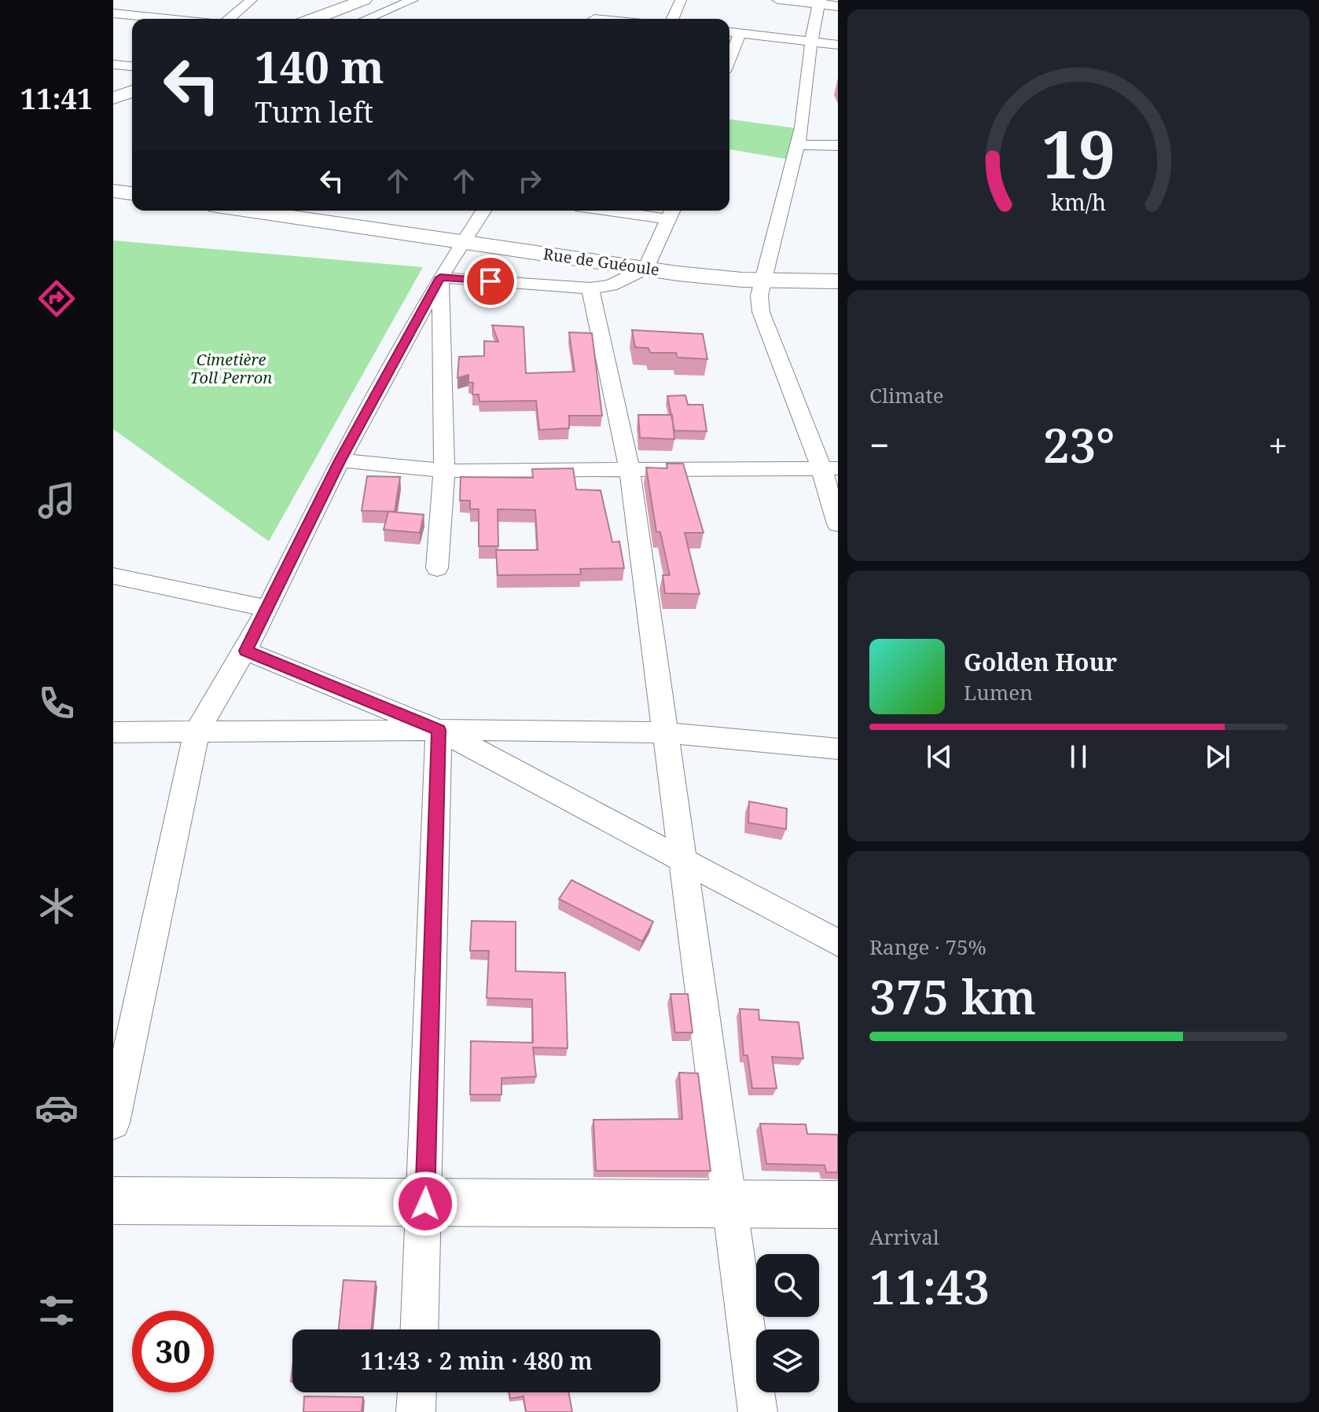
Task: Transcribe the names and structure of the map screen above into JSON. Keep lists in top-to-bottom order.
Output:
{
  "streets": {
    "main road": ["Rue de Guéoule"]
  },
  "parks": ["Cimetière Toll Perron"],
  "page": {
    "tabs": "11:41",
    "turn": ["140 m", "Turn left"],
    "tile": [
      "Climate",
      ["Range · 75%", "375 km"],
      ["Arrival", "11:43"]
    ],
    "heat": ["−", "23°", "+"],
    "song": ["Golden Hour", "Lumen"],
    "limit": "30",
    "trip": "11:43 · 2 min · 480 m",
    "gauge": ["19", "km/h"]
  }
}
